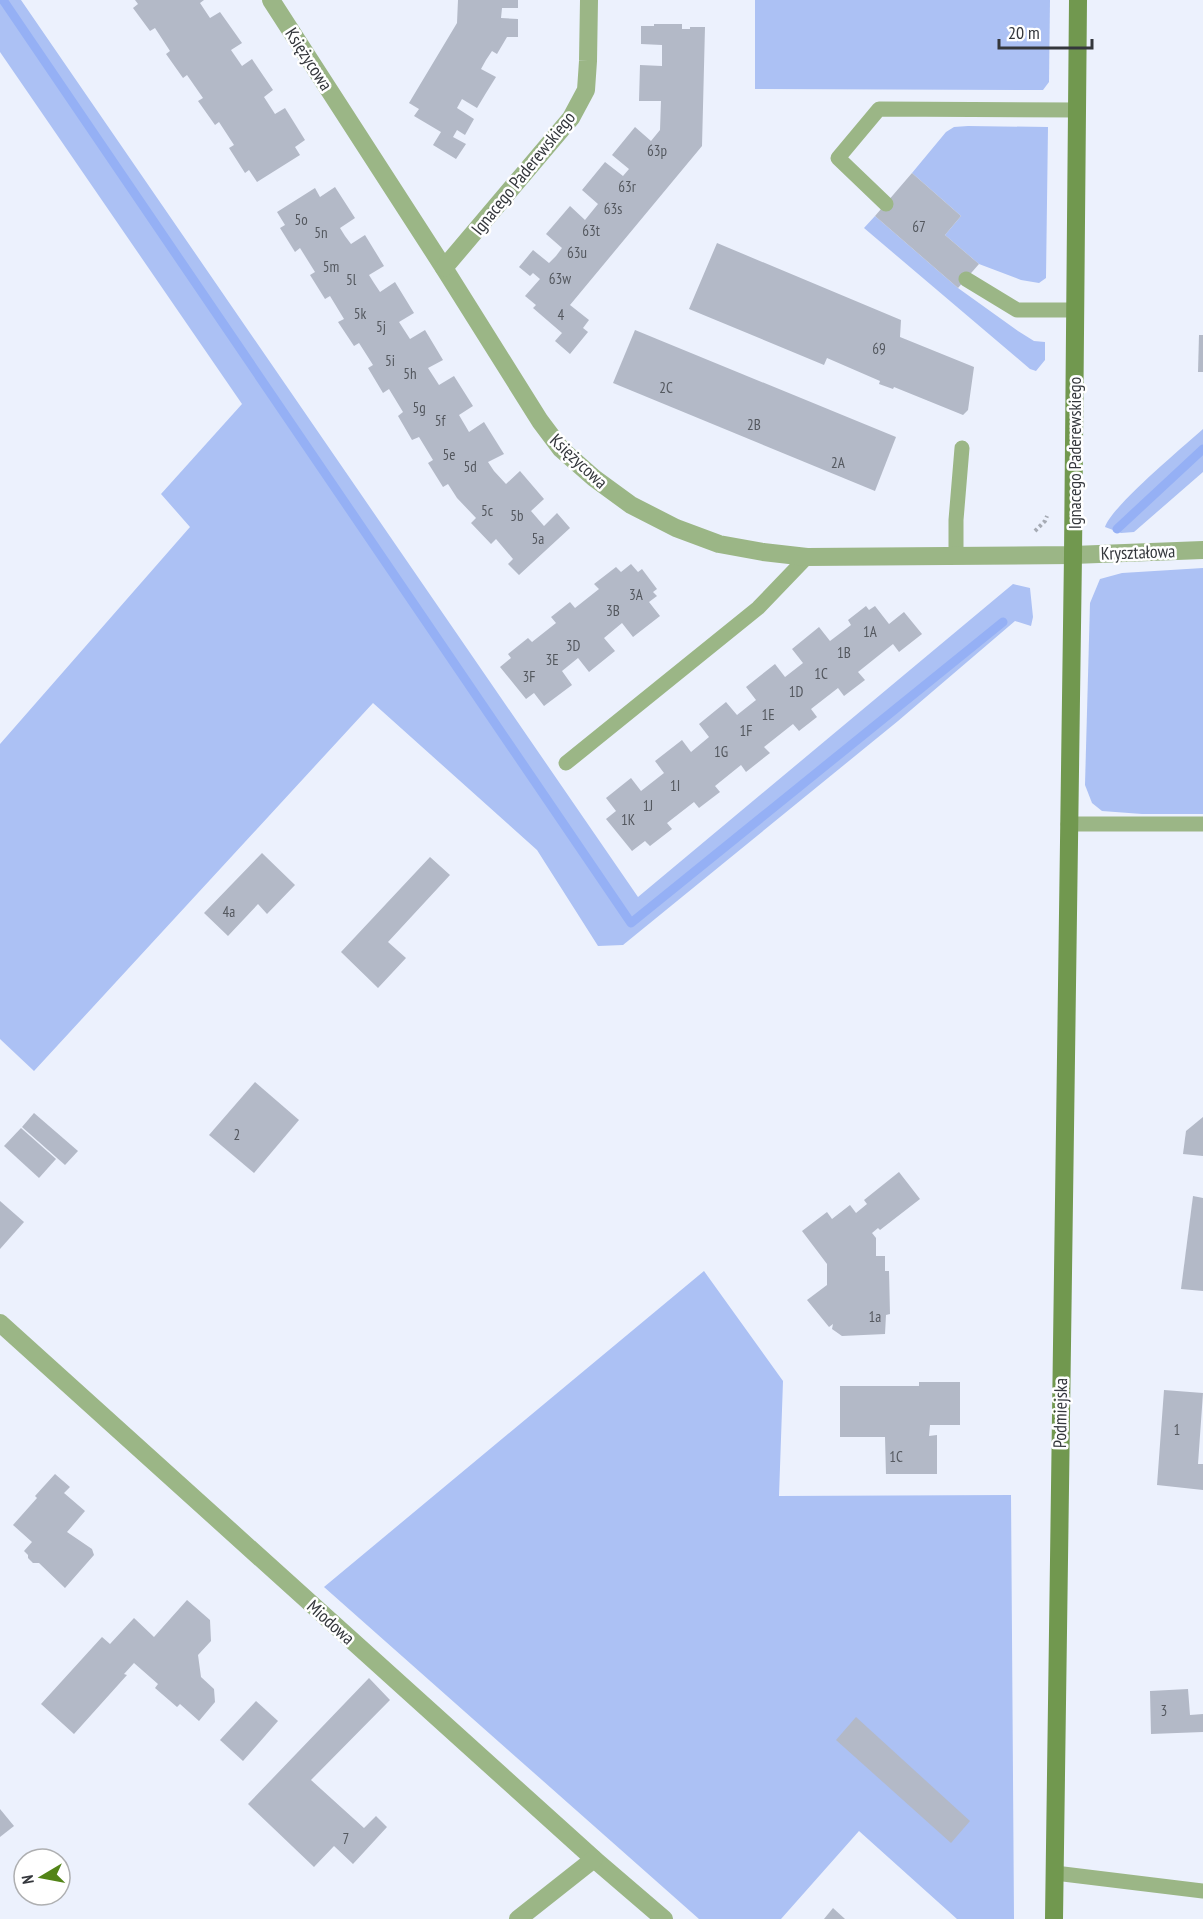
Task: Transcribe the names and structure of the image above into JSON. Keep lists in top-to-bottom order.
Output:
{
  "streets": {
    "street": [
      "Księżycowa",
      "Ignacego Paderewskiego",
      "Kryształowa",
      "Podmiejska",
      "Miodowa"
    ]
  },
  "crossings": [
    ["Księżycowa", "Ignacego Paderewskiego"],
    ["Księżycowa", "Kryształowa"],
    ["Ignacego Paderewskiego", "Kryształowa"],
    ["Ignacego Paderewskiego", "Podmiejska"]
  ],
  "house_numbers": [
    "63p",
    "63r",
    "63s",
    "5o",
    "67",
    "63t",
    "5n",
    "63u",
    "5m",
    "63w",
    "5l",
    "5k",
    "4",
    "5j",
    "69",
    "5i",
    "5h",
    "2C",
    "5g",
    "5f",
    "2B",
    "5e",
    "2A",
    "5d",
    "5c",
    "5b",
    "5a",
    "3A",
    "3B",
    "1A",
    "3D",
    "1B",
    "3E",
    "1C",
    "3F",
    "1D",
    "1E",
    "1F",
    "1G",
    "1I",
    "1J",
    "1K",
    "4a",
    "2",
    "1a",
    "1",
    "1C",
    "3",
    "7"
  ],
  "scale_bar": "20 m",
  "north": "left"
}
